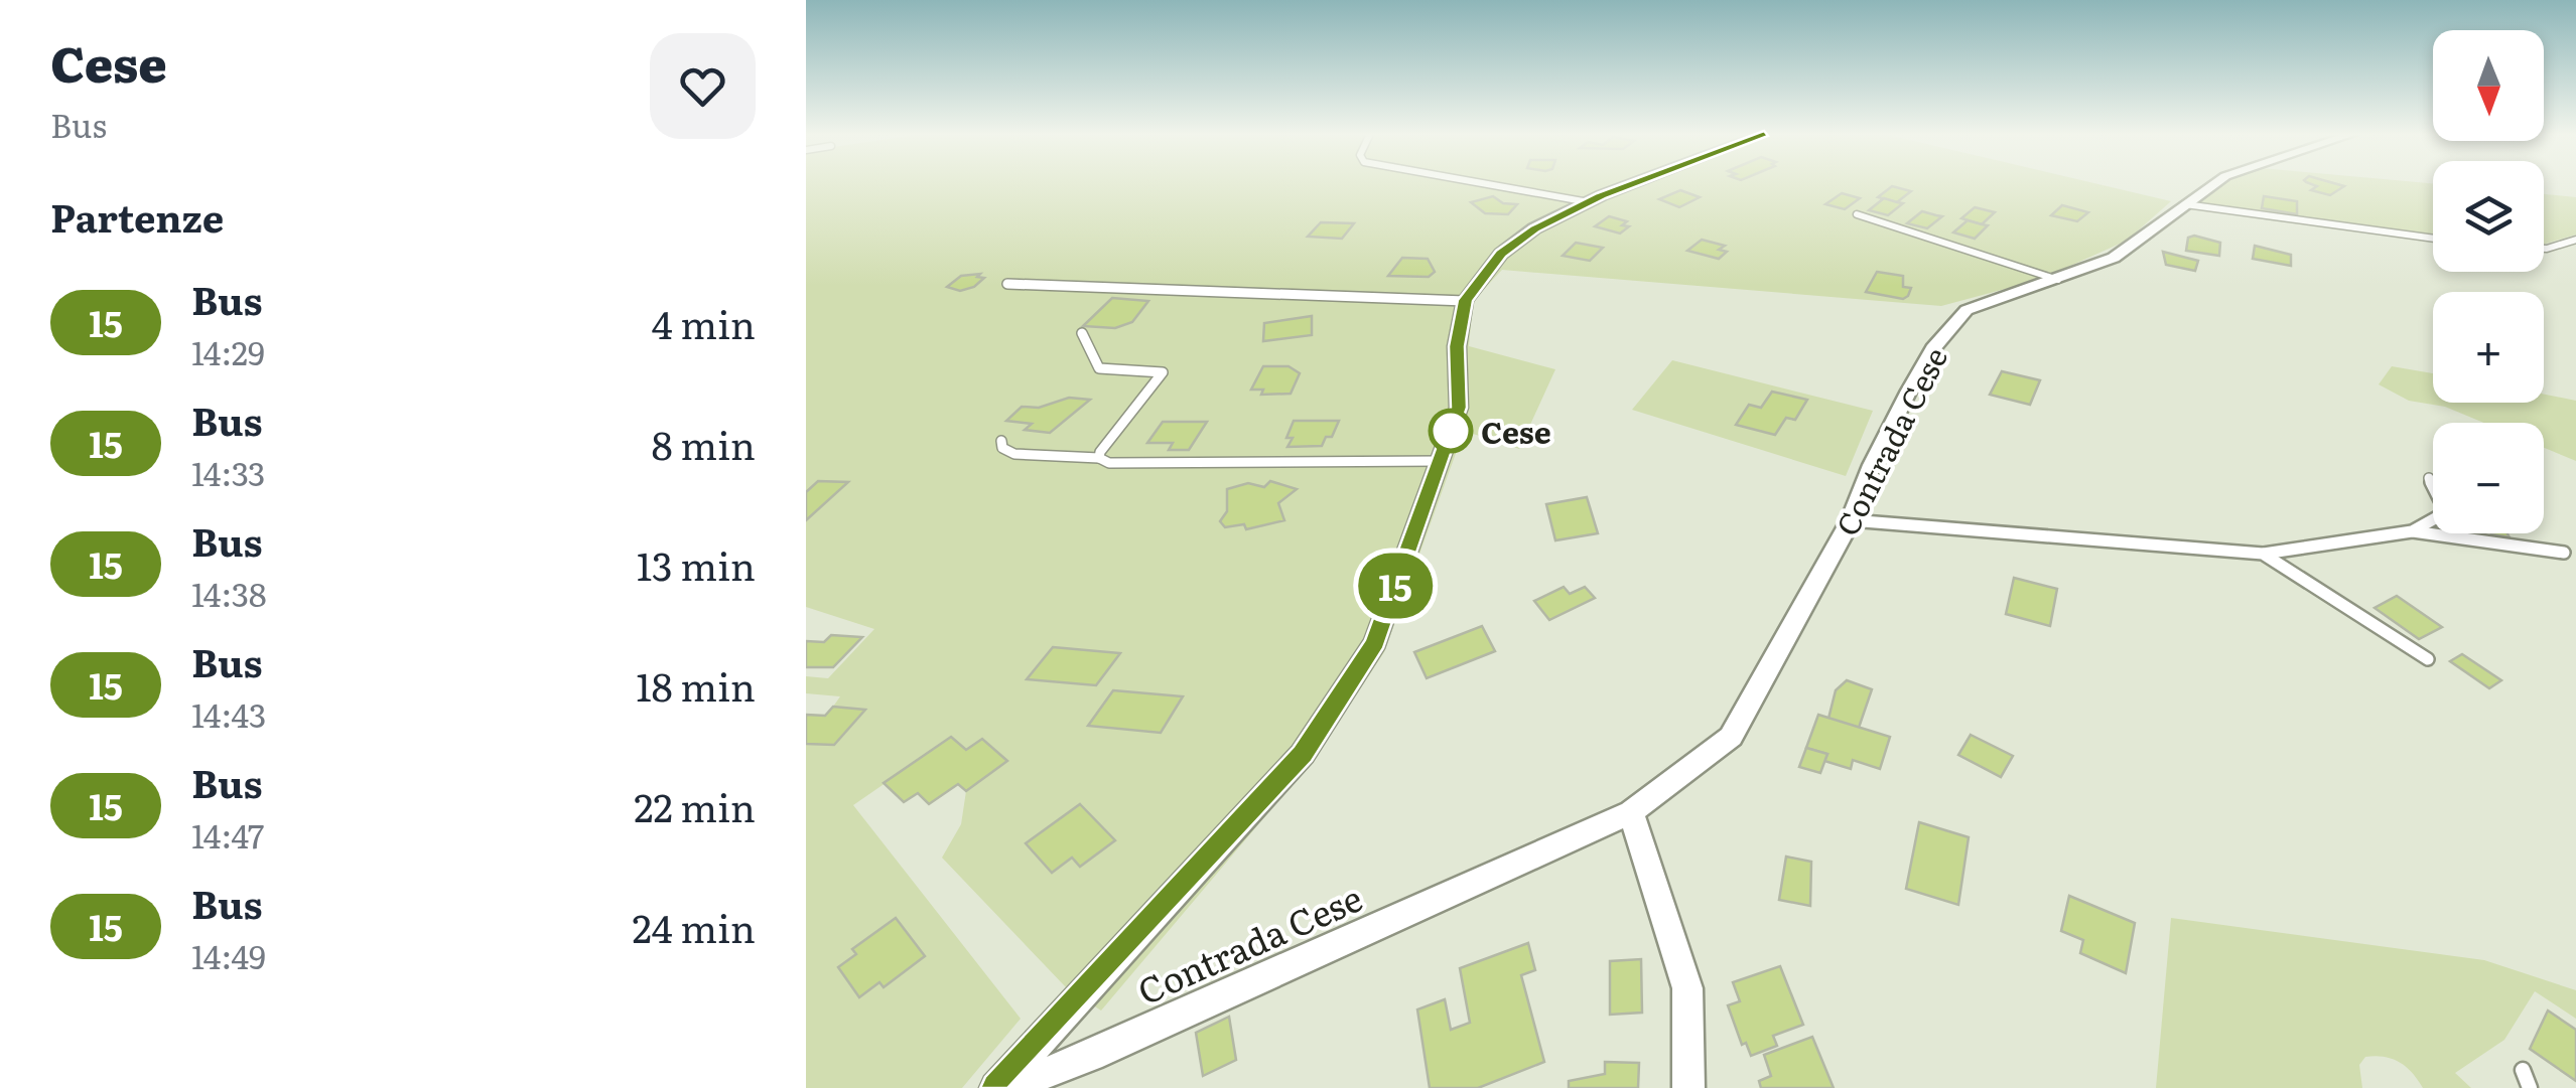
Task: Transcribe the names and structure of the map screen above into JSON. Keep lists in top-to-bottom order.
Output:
{
  "streets": {
    "street": ["Contrada Cese"]
  },
  "places": ["Cese"],
  "lines": ["bus line 15"],
  "north": "bottom",
  "page": {
    "heading": [
      ["Cese", "Bus"],
      "Partenze"
    ],
    "on_map": "15",
    "map_buttons": ["+", "−"],
    "list": [
      {
        "mark": "15",
        "name": "Bus",
        "note": "14:29",
        "value": "4 min"
      },
      {
        "mark": "15",
        "name": "Bus",
        "note": "14:33",
        "value": "8 min"
      },
      {
        "mark": "15",
        "name": "Bus",
        "note": "14:38",
        "value": "13 min"
      },
      {
        "mark": "15",
        "name": "Bus",
        "note": "14:43",
        "value": "18 min"
      },
      {
        "mark": "15",
        "name": "Bus",
        "note": "14:47",
        "value": "22 min"
      },
      {
        "mark": "15",
        "name": "Bus",
        "note": "14:49",
        "value": "24 min"
      }
    ]
  }
}
